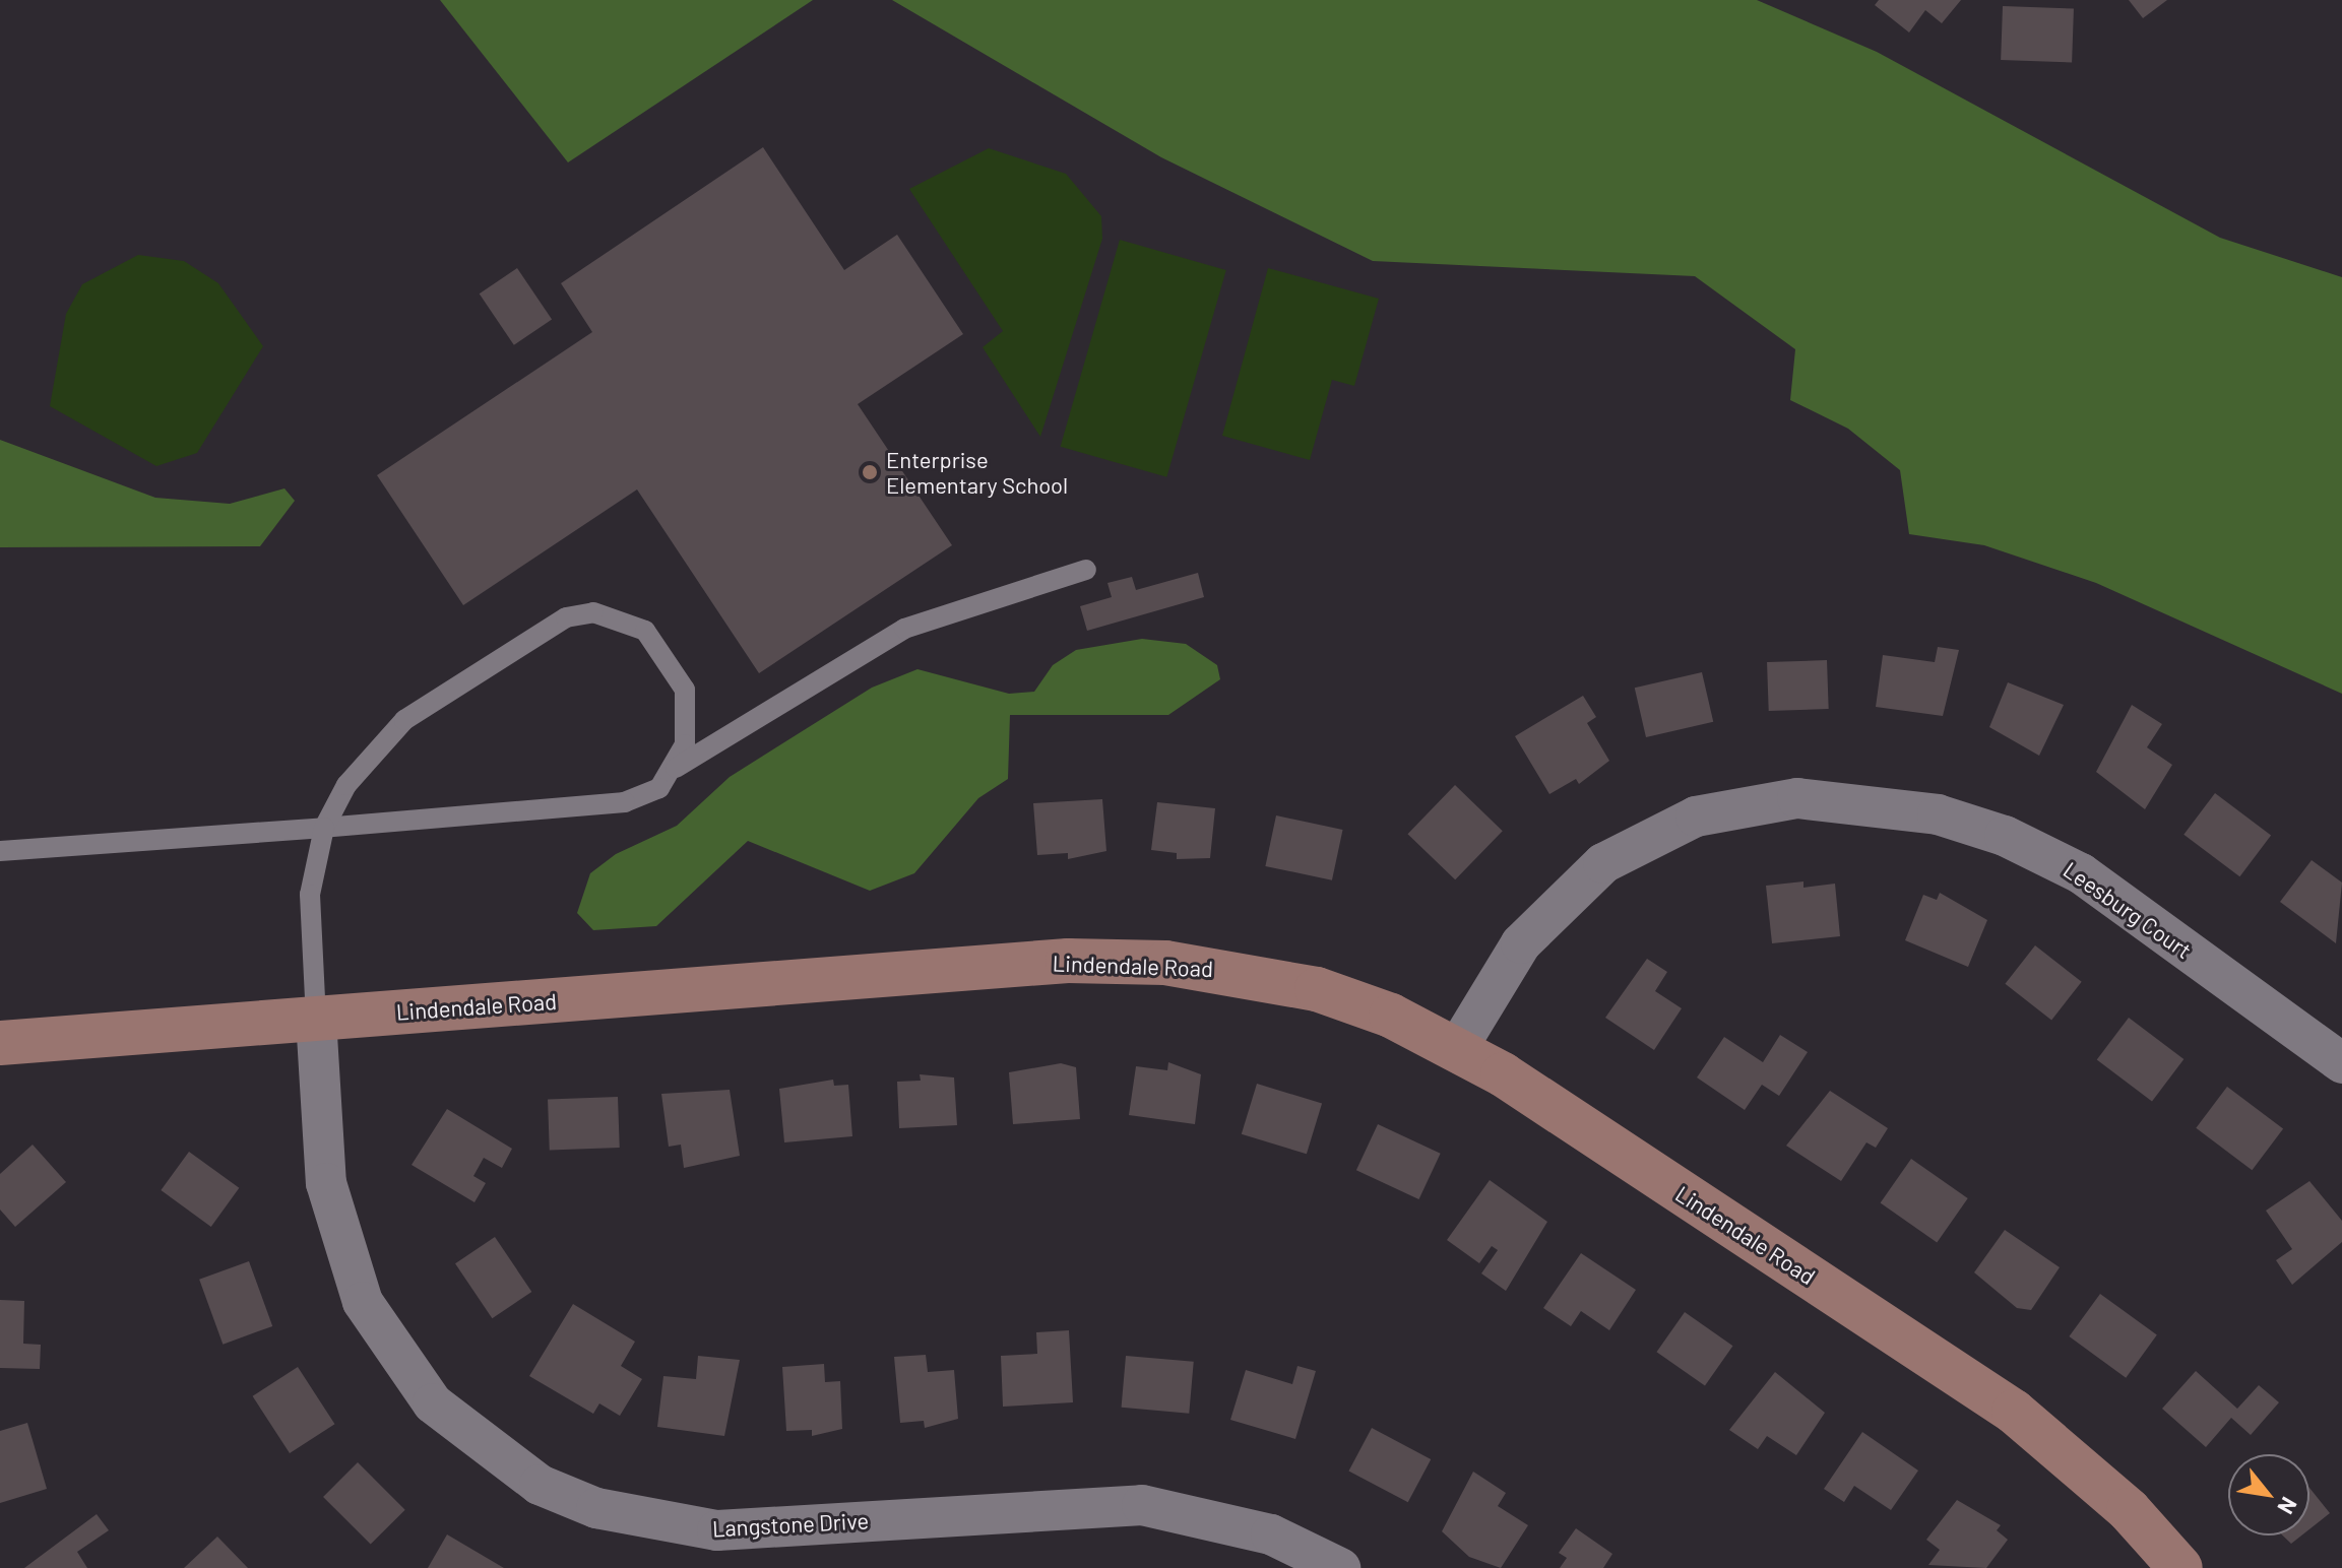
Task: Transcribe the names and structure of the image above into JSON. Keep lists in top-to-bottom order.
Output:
{
  "streets": {
    "street": ["Leesburg Court", "Lindendale Road", "Langstone Drive"]
  },
  "crossings": [
    ["Leesburg Court", "Lindendale Road"],
    ["Lindendale Road", "Langstone Drive"]
  ],
  "places": ["Enterprise Elementary School"],
  "north": "bottom right"
}
